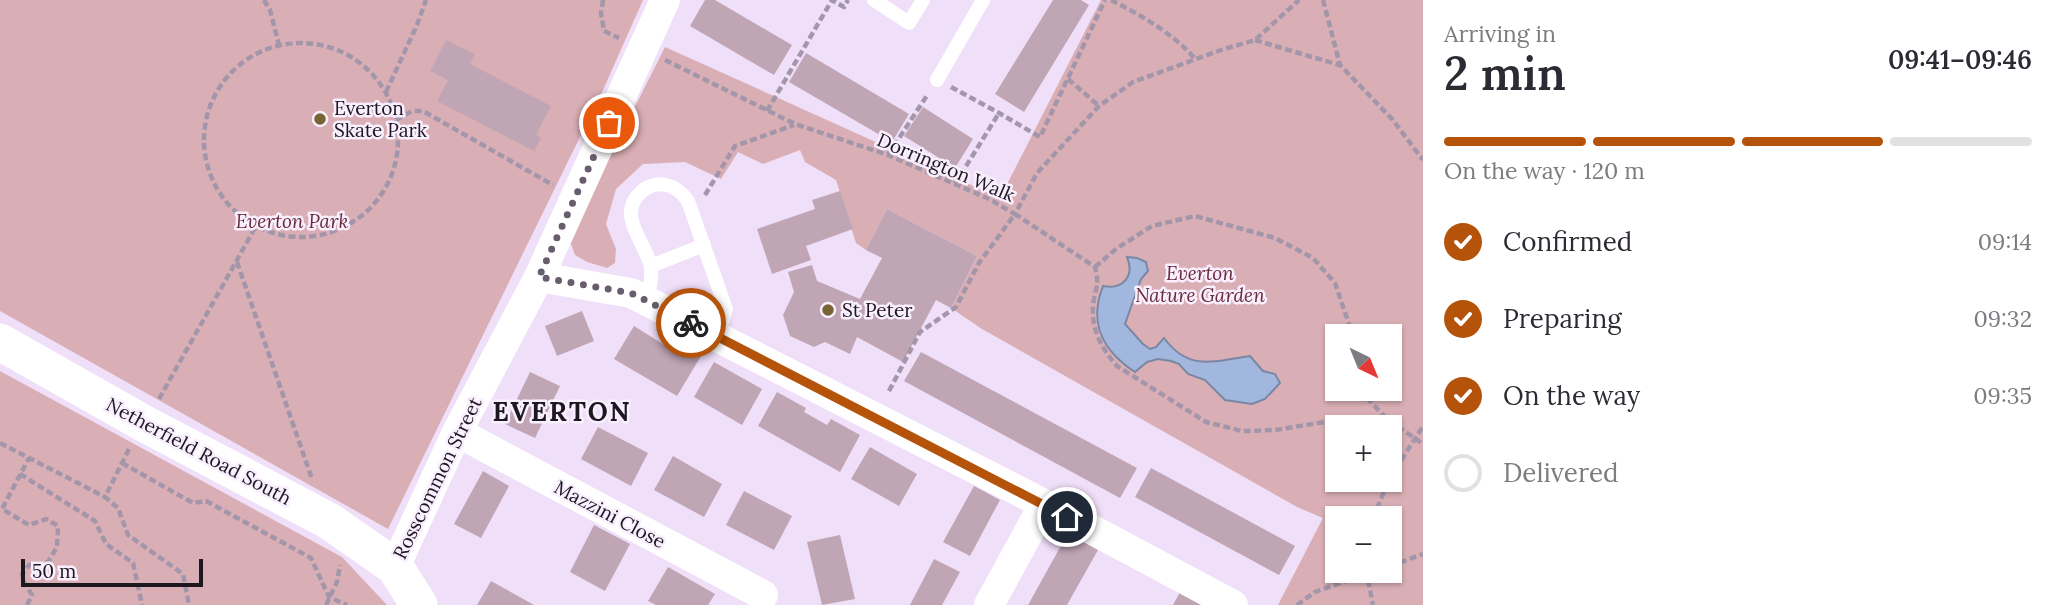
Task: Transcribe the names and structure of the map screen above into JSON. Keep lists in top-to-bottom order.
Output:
{
  "streets": {
    "street": ["Netherfield Road South", "Rosscommon Street", "Mazzini Close"],
    "path": ["Dorrington Walk"]
  },
  "crossings": [
    ["Dorrington Walk", "Rosscommon Street"],
    ["Netherfield Road South", "Rosscommon Street"],
    ["Rosscommon Street", "Mazzini Close"]
  ],
  "districts": ["EVERTON"],
  "parks": ["Everton Park", "Everton Nature Garden"],
  "places": ["Everton Skate Park", "St Peter"],
  "scale_bar": "50 m",
  "north": "bottom right",
  "page": {
    "heading": ["2 min", "Arriving in", "09:41–09:46"],
    "bar": "On the way · 120 m",
    "list": [
      ["Confirmed", "09:14"],
      ["Preparing", "09:32"],
      ["On the way", "09:35"],
      "Delivered"
    ],
    "map_buttons": ["+", "−"],
    "scale": "50 m"
  }
}
